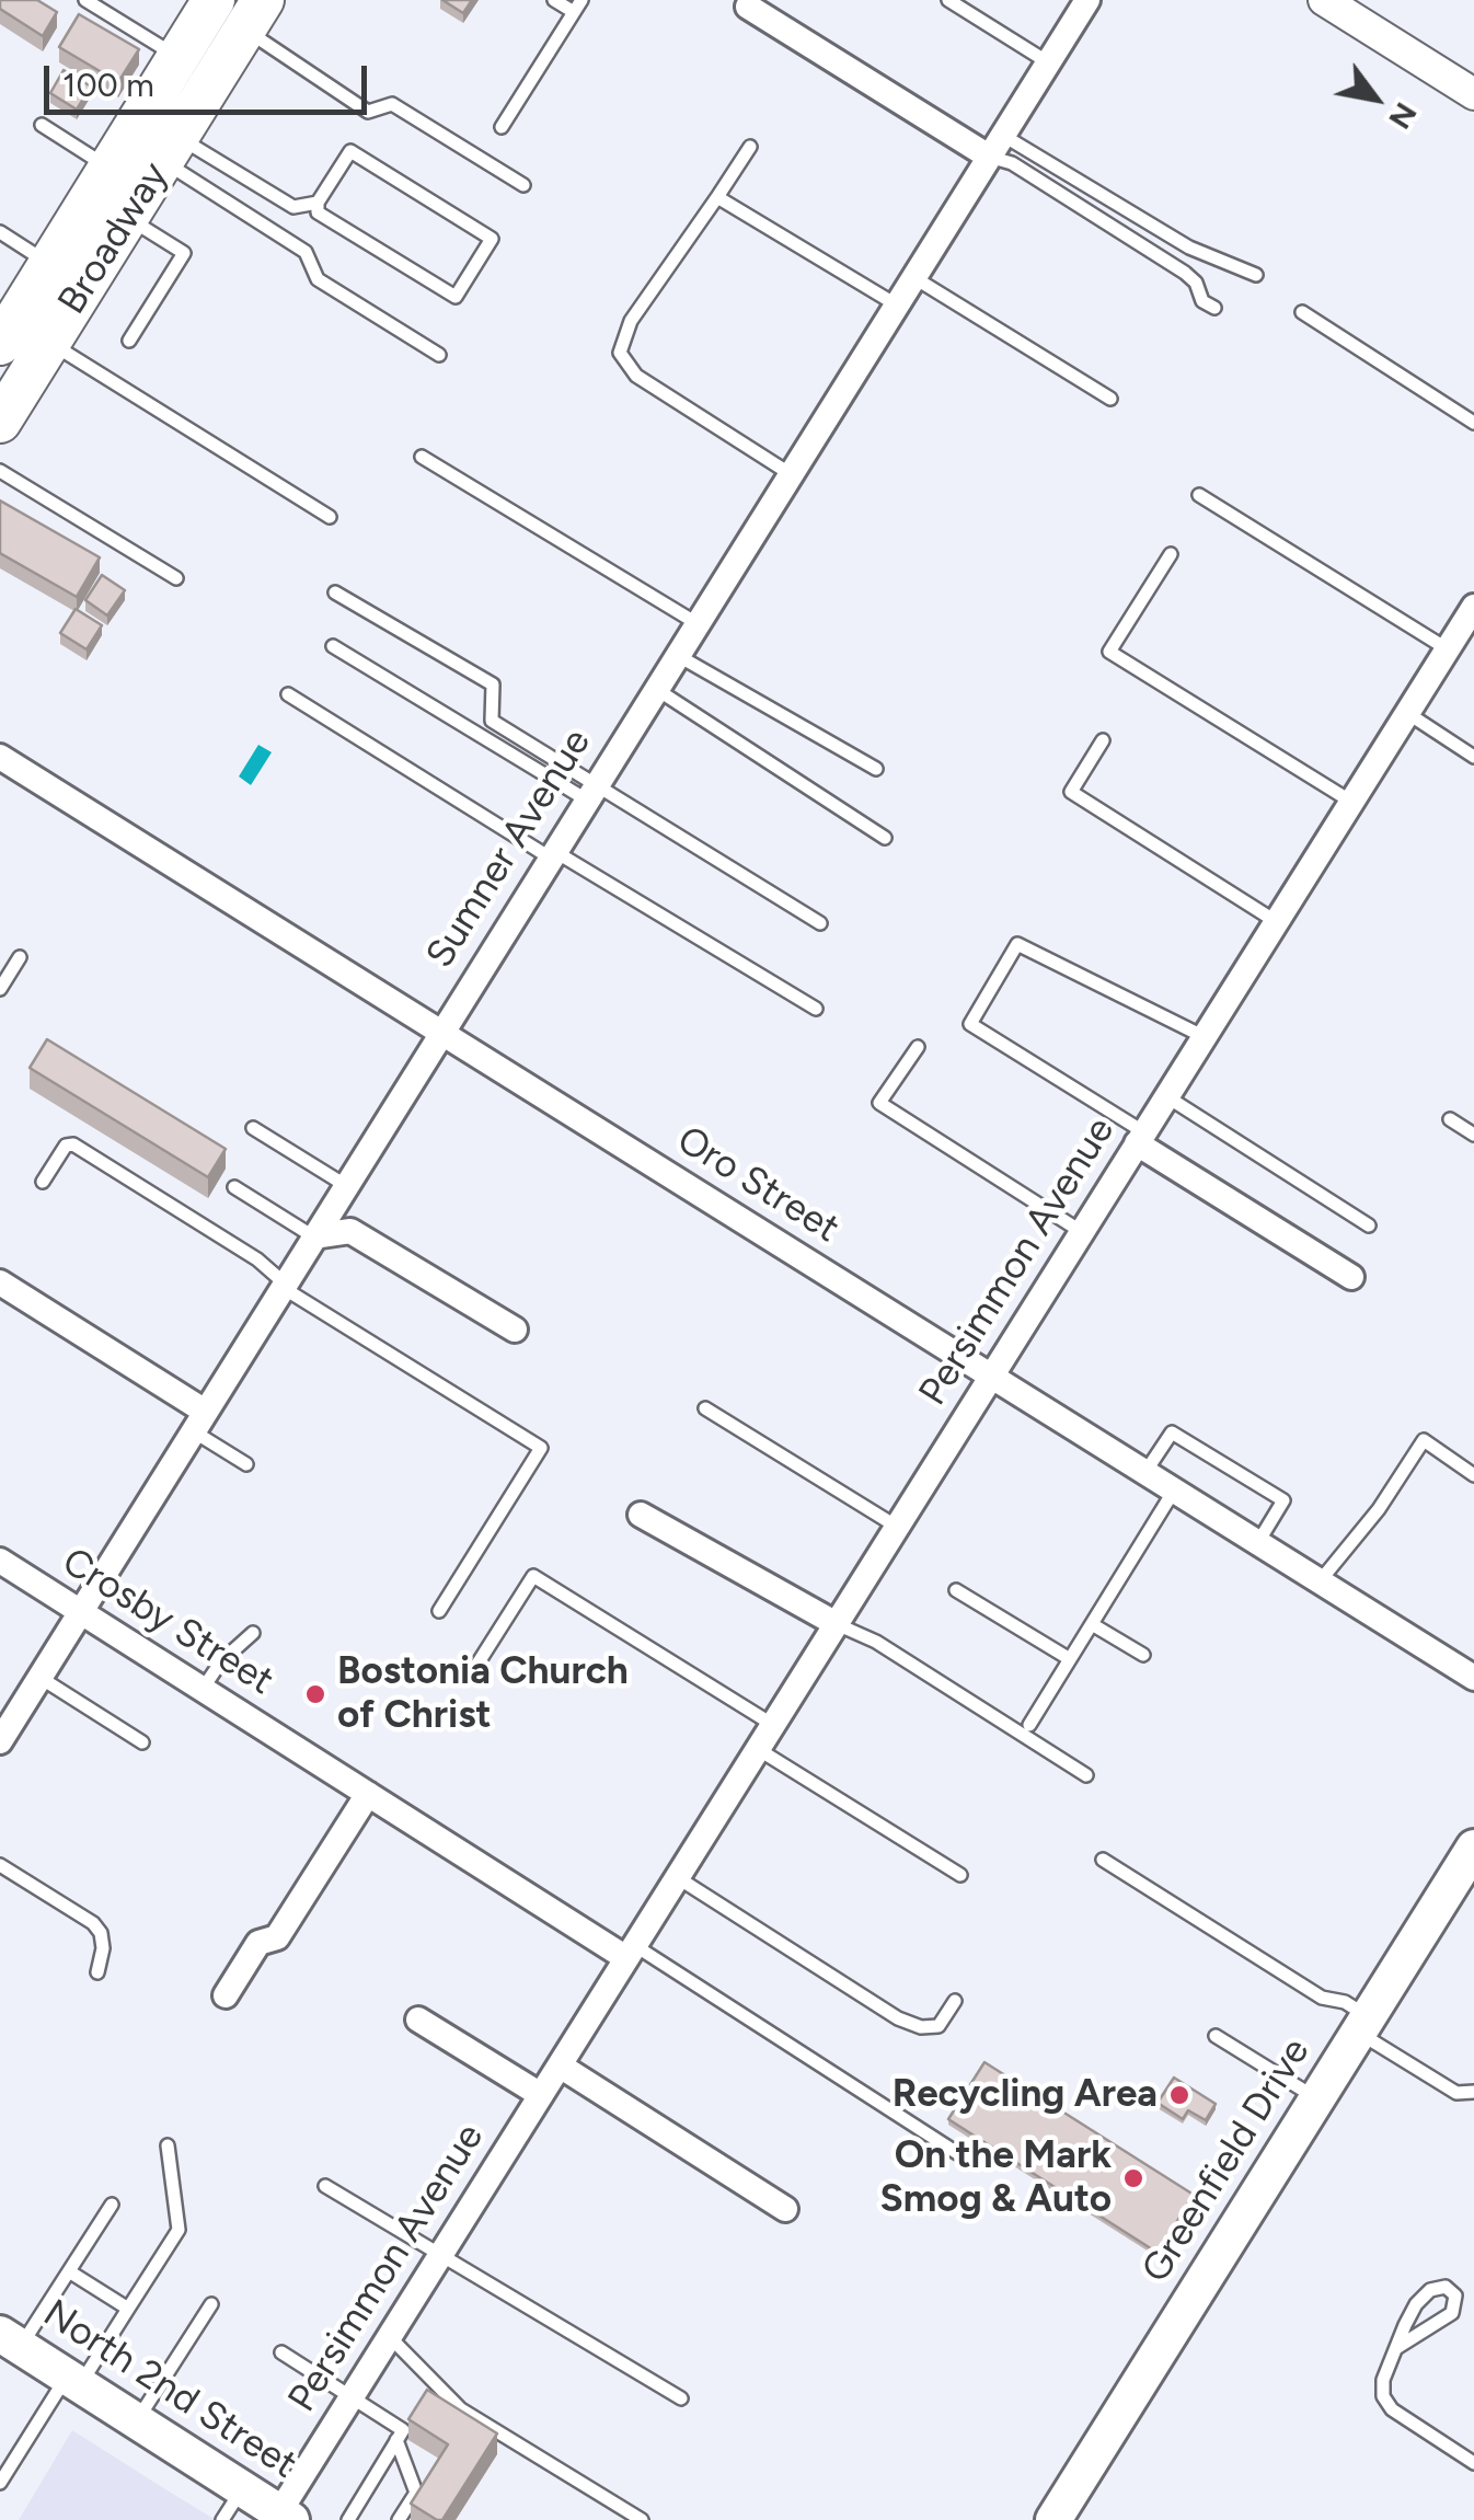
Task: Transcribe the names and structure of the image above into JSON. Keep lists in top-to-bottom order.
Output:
{
  "streets": {
    "main road": ["Broadway", "Greenfield Drive", "North 2nd Street"],
    "street": [
      "Sumner Avenue",
      "Oro Street",
      "Persimmon Avenue",
      "Crosby Street"
    ]
  },
  "crossings": [
    ["Sumner Avenue", "Oro Street"],
    ["Sumner Avenue", "Crosby Street"],
    ["Oro Street", "Persimmon Avenue"],
    ["Persimmon Avenue", "Crosby Street"],
    ["Persimmon Avenue", "North 2nd Street"]
  ],
  "places": ["Bostonia Church of Christ", "Recycling Area", "On the Mark Smog & Auto"],
  "scale_bar": "100 m",
  "north": "bottom right"
}
